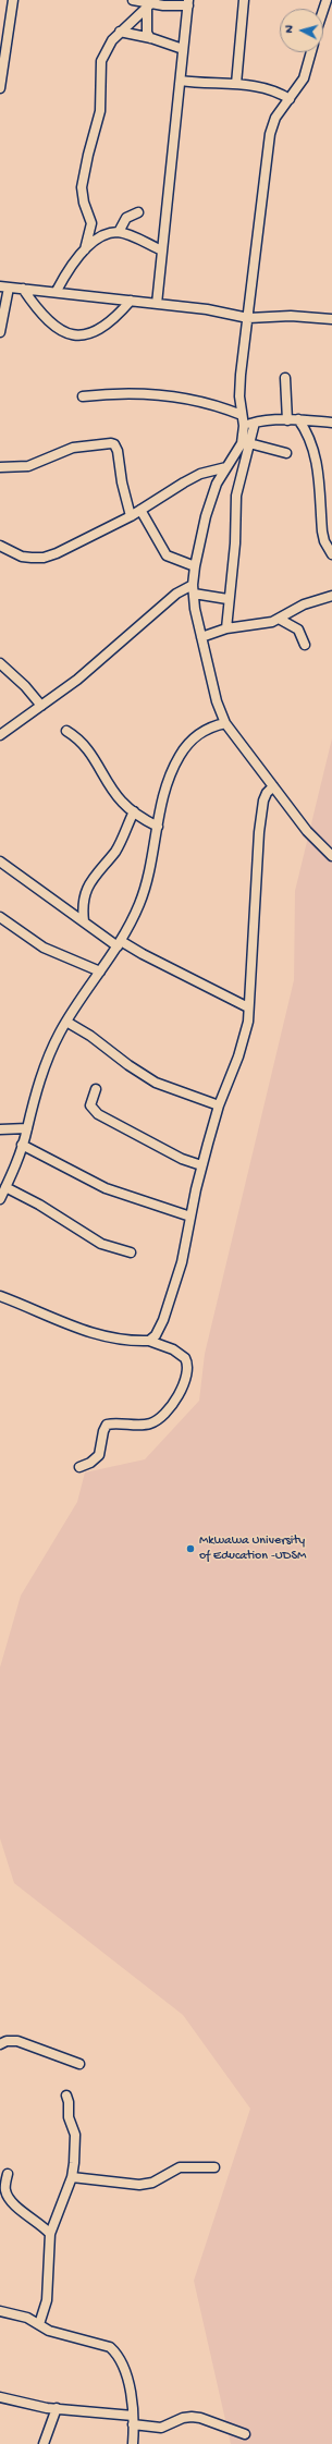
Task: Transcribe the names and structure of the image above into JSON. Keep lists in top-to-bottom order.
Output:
{
  "places": ["Mkwawa University of Education -UDSM"],
  "north": "left"
}
